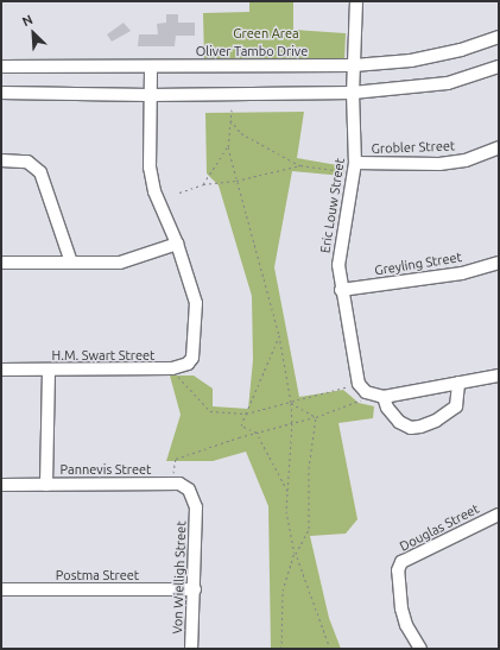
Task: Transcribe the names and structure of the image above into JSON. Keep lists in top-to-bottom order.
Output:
{
  "streets": {
    "street": [
      "Oliver Tambo Drive",
      "Grobler Street",
      "Eric Louw Street",
      "Greyling Street",
      "H.M. Swart Street",
      "Pannevis Street",
      "Douglas Street",
      "Postma Street",
      "Von Wielligh Street"
    ]
  },
  "crossings": [
    ["Oliver Tambo Drive", "Eric Louw Street"],
    ["Grobler Street", "Eric Louw Street"],
    ["Eric Louw Street", "Greyling Street"],
    ["Pannevis Street", "Von Wielligh Street"],
    ["Postma Street", "Von Wielligh Street"]
  ],
  "parks": ["Green Area"],
  "north": "top left"
}
